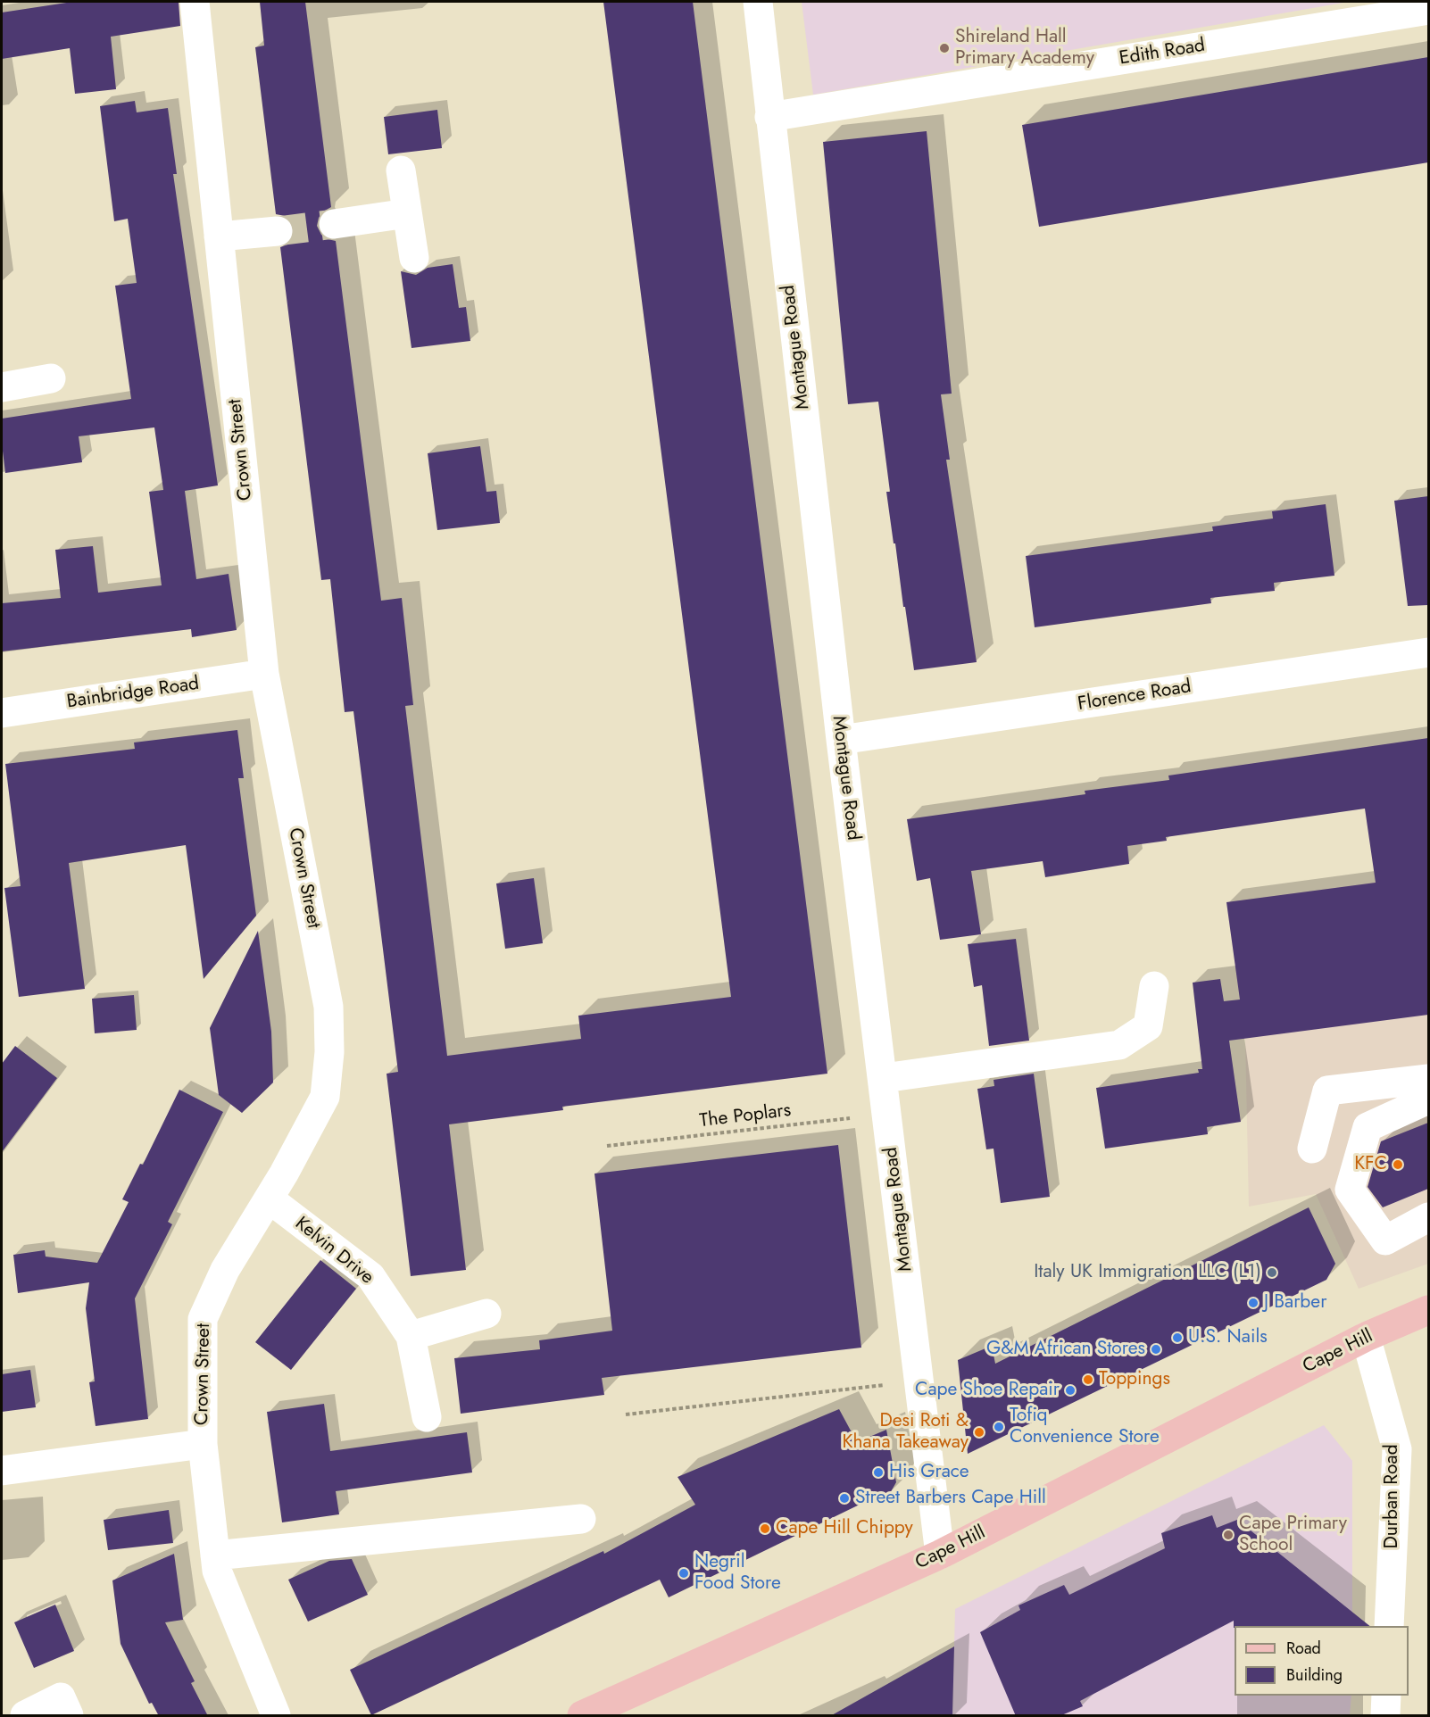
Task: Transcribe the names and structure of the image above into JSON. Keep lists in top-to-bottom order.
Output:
{
  "streets": {
    "main road": ["Cape Hill"],
    "street": [
      "Edith Road",
      "Montague Road",
      "Crown Street",
      "Bainbridge Road",
      "Florence Road",
      "Kelvin Drive",
      "Durban Road"
    ],
    "path": ["The Poplars"]
  },
  "crossings": [
    ["Edith Road", "Montague Road"],
    ["Montague Road", "Florence Road"],
    ["Montague Road", "The Poplars"],
    ["Montague Road", "Cape Hill"],
    ["Crown Street", "Bainbridge Road"],
    ["Crown Street", "Kelvin Drive"],
    ["Cape Hill", "Durban Road"]
  ],
  "places": [
    "Shireland Hall Primary Academy",
    "KFC",
    "Italy UK Immigration LLC (L1)",
    "J Barber",
    "U.S. Nails",
    "G&M African Stores",
    "Toppings",
    "Cape Shoe Repair",
    "Tofiq Convenience Store",
    "Desi Roti & Khana Takeaway",
    "His Grace",
    "Street Barbers Cape Hill",
    "Cape Hill Chippy",
    "Cape Primary School",
    "Negril Food Store"
  ],
  "legend": ["Road", "Building"]
}
